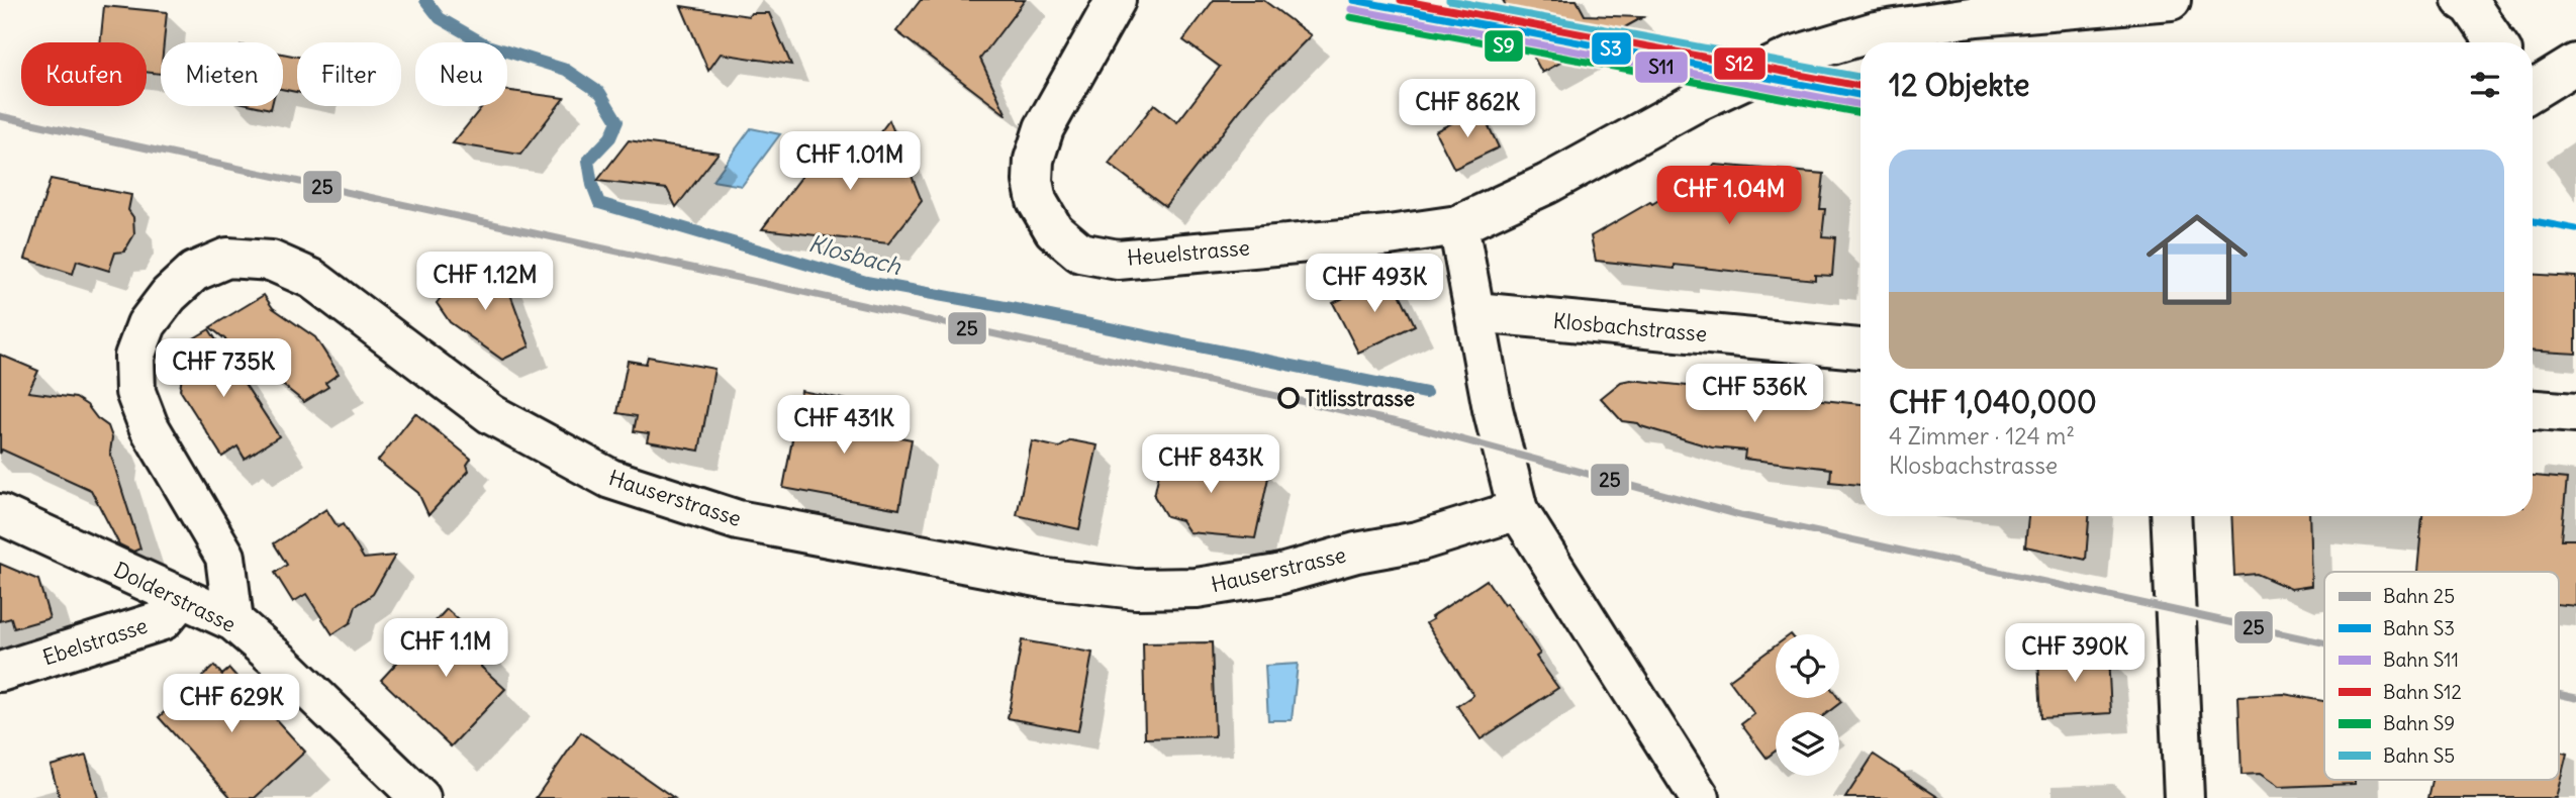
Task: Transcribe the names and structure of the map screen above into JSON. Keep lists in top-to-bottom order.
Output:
{
  "streets": {
    "street": [
      "Heuelstrasse",
      "Klosbachstrasse",
      "Hauserstrasse",
      "Dolderstrasse",
      "Ebelstrasse"
    ]
  },
  "crossings": [
    ["Hauserstrasse", "Dolderstrasse"],
    ["Dolderstrasse", "Ebelstrasse"]
  ],
  "water": ["Klosbach"],
  "places": ["Titlisstrasse"],
  "lines": [
    "rail line S3",
    "rail line S12",
    "rail line S5",
    "rail line S11",
    "rail line S9",
    "rail line 25"
  ],
  "legend": [
    "Bahn 25",
    "Bahn S3",
    "Bahn S11",
    "Bahn S12",
    "Bahn S9",
    "Bahn S5"
  ],
  "page": {
    "chip": [
      "Kaufen",
      "Mieten",
      "Filter",
      "Neu"
    ],
    "heading": "12 Objekte",
    "price": [
      "CHF 862K",
      "CHF 1.01M",
      "CHF 1.04M",
      "CHF 1.12M",
      "CHF 493K",
      "CHF 735K",
      "CHF 536K",
      "CHF 431K",
      "CHF 843K",
      "CHF 1.1M",
      "CHF 390K",
      "CHF 629K"
    ],
    "list": [
      {
        "name": "CHF 1,040,000",
        "note": "4 Zimmer · 124 m² · Klosbachstrasse"
      }
    ]
  }
}
